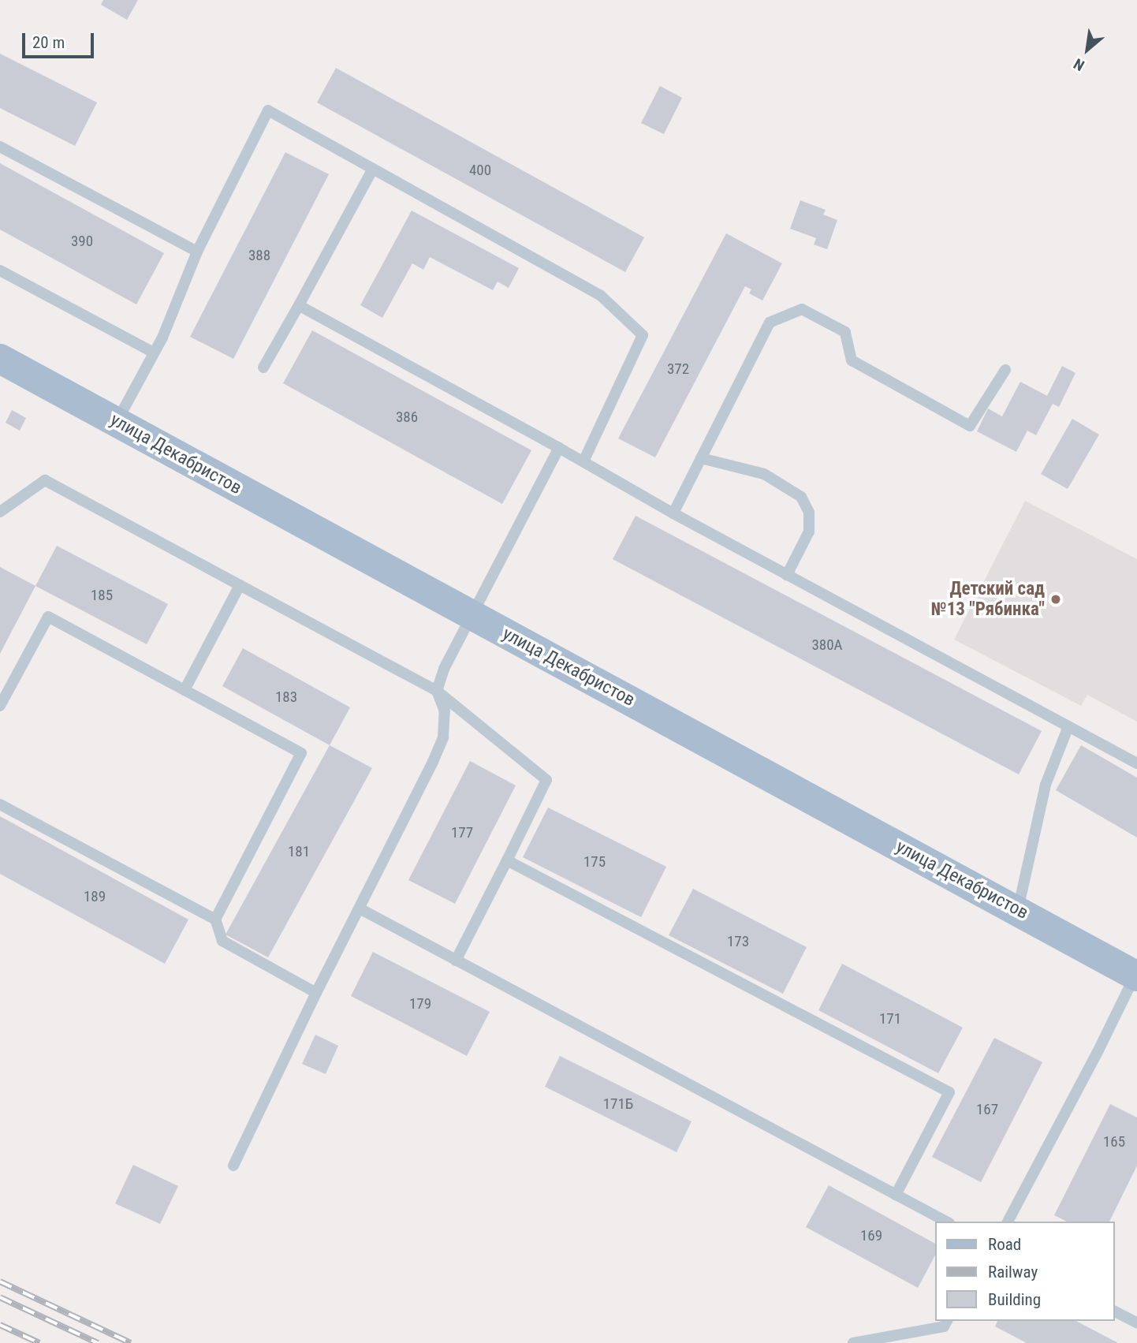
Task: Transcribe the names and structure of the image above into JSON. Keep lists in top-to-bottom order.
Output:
{
  "streets": {
    "main road": ["улица Декабристов"]
  },
  "places": ["Детский сад №13 \"Рябинка\""],
  "house_numbers": [
    "400",
    "390",
    "388",
    "372",
    "386",
    "185",
    "380А",
    "183",
    "177",
    "181",
    "175",
    "189",
    "173",
    "179",
    "171",
    "171Б",
    "167",
    "165",
    "169"
  ],
  "legend": ["Road", "Railway", "Building"],
  "scale_bar": "20 m",
  "north": "bottom left"
}
